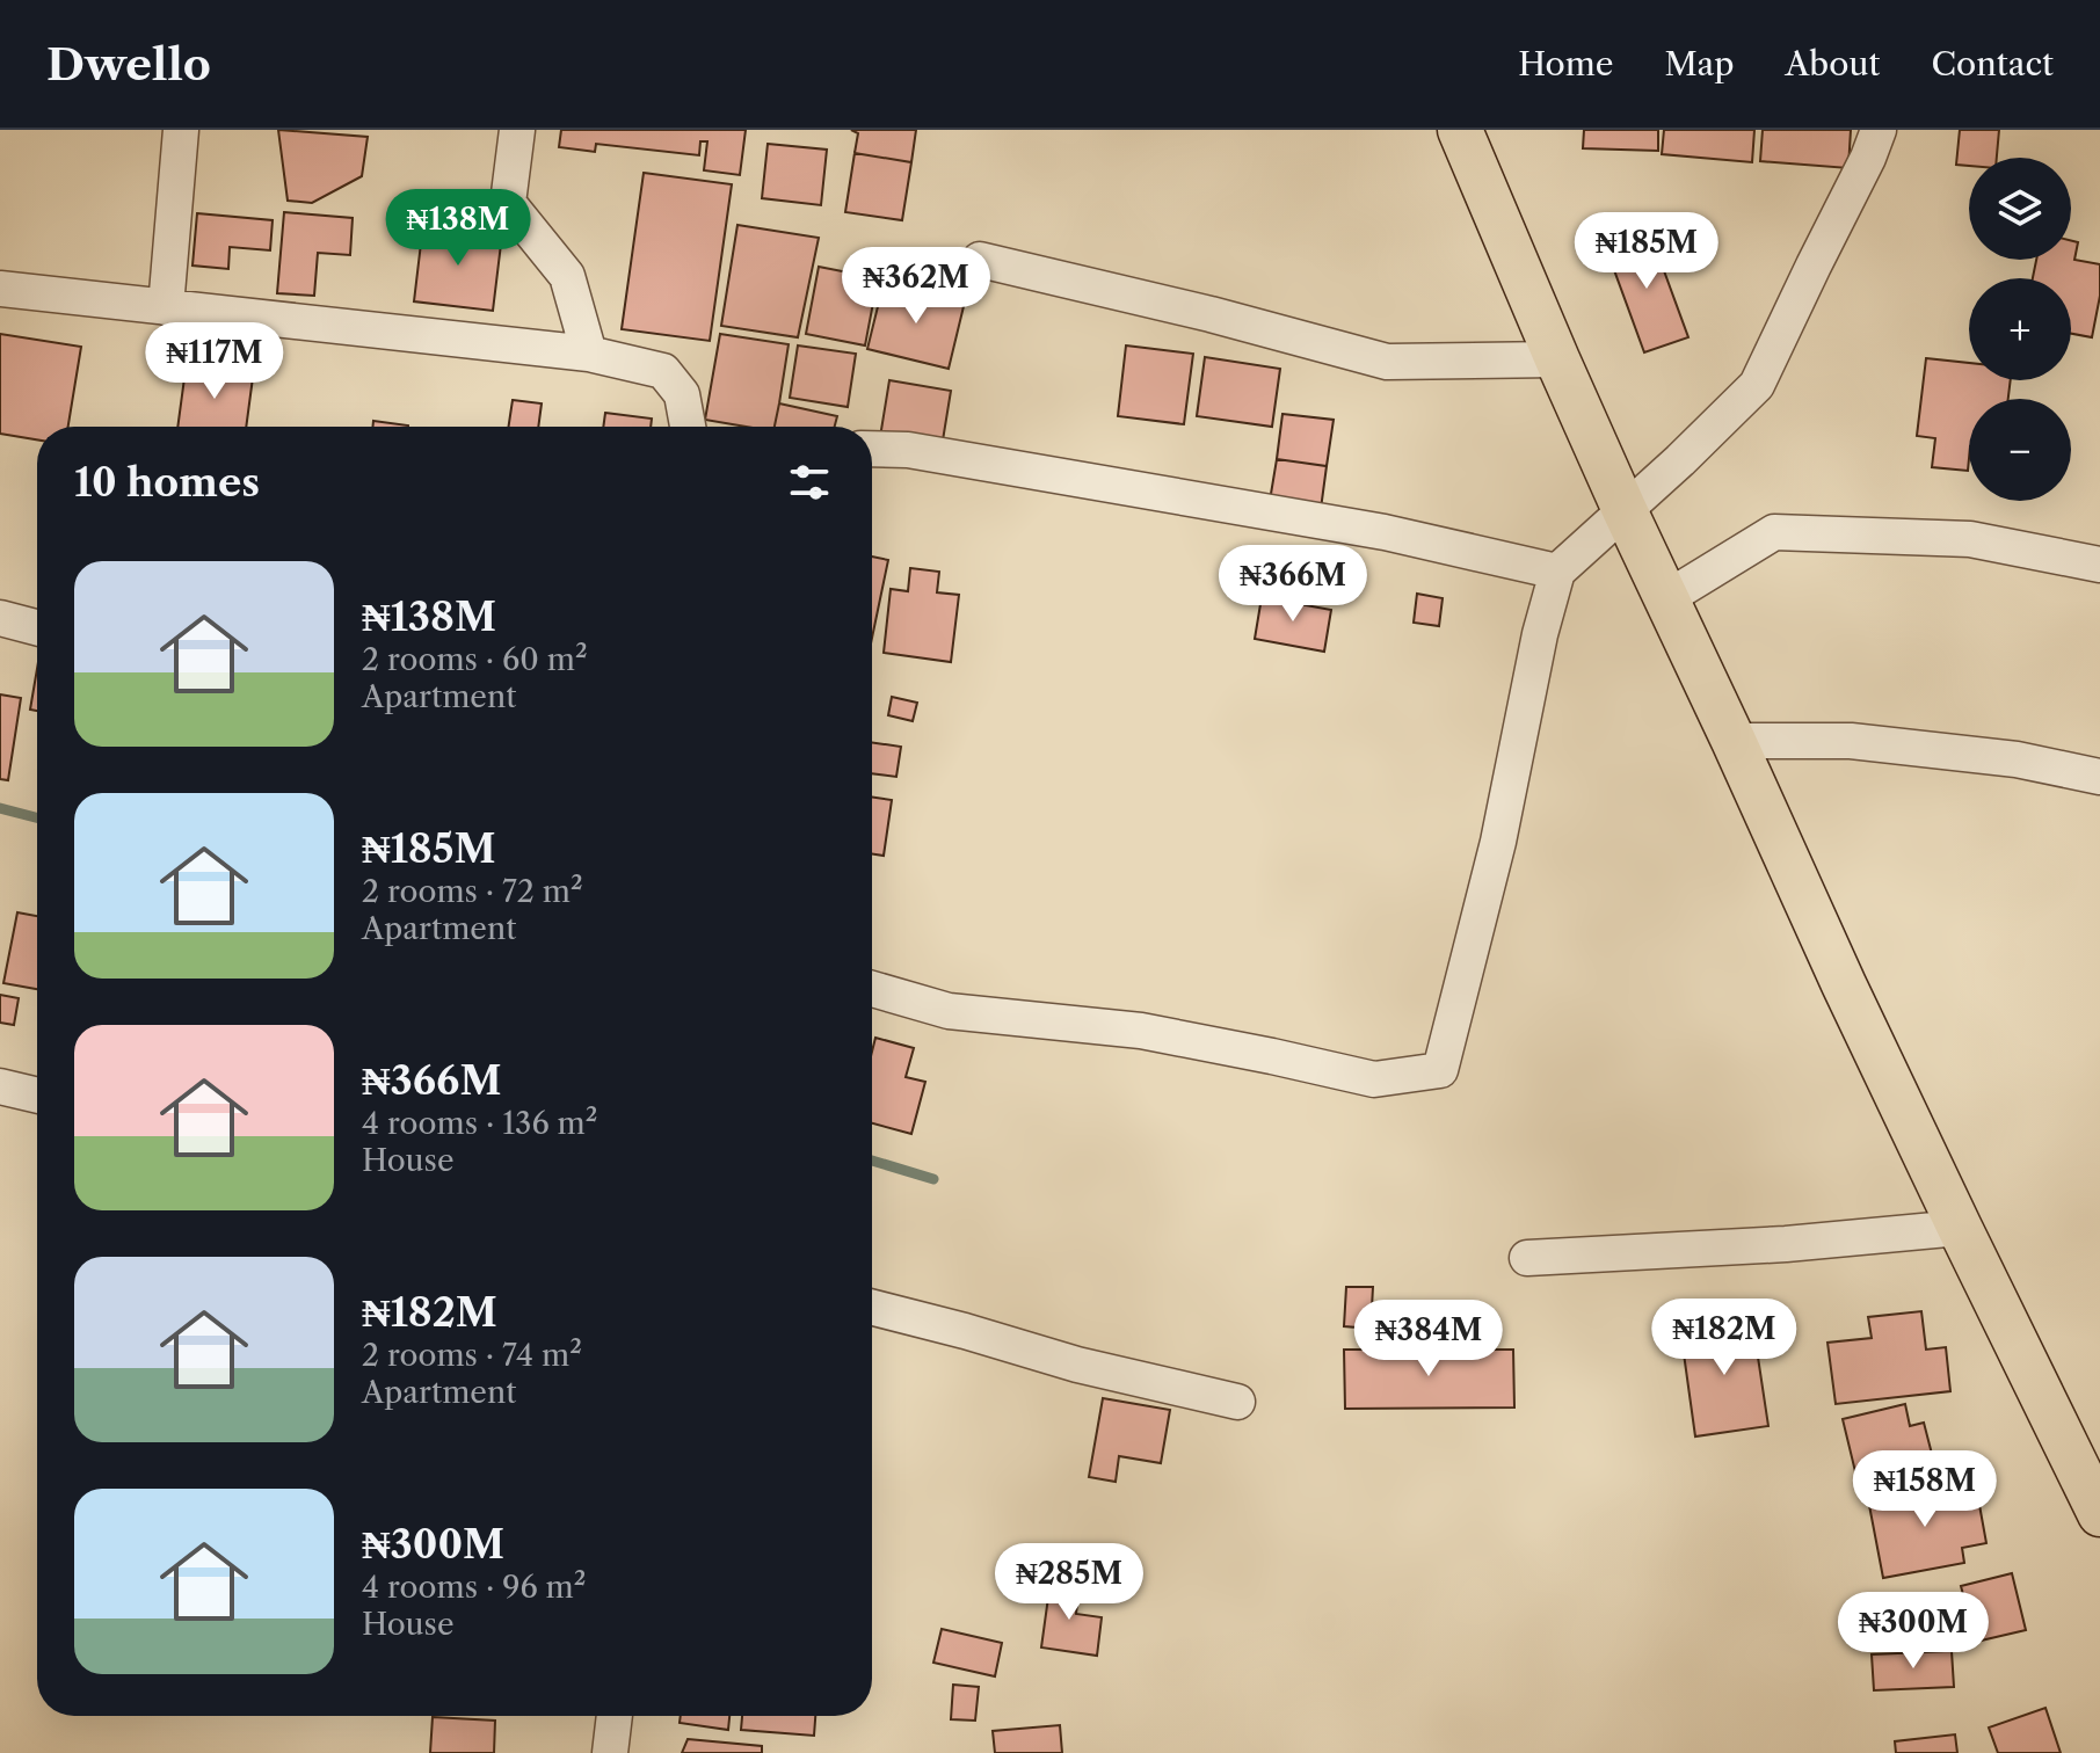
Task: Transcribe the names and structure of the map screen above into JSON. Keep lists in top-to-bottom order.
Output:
{
  "page": {
    "header": "Dwello",
    "nav": [
      "Home",
      "Map",
      "About",
      "Contact"
    ],
    "map_buttons": ["+", "−"],
    "price": [
      "₦138M",
      "₦185M",
      "₦362M",
      "₦117M",
      "₦366M",
      "₦182M",
      "₦384M",
      "₦158M",
      "₦285M",
      "₦300M"
    ],
    "heading": "10 homes",
    "list": [
      {
        "name": "₦138M",
        "note": "2 rooms · 60 m² · Apartment"
      },
      {
        "name": "₦185M",
        "note": "2 rooms · 72 m² · Apartment"
      },
      {
        "name": "₦366M",
        "note": "4 rooms · 136 m² · House"
      },
      {
        "name": "₦182M",
        "note": "2 rooms · 74 m² · Apartment"
      },
      {
        "name": "₦300M",
        "note": "4 rooms · 96 m² · House"
      }
    ]
  }
}
